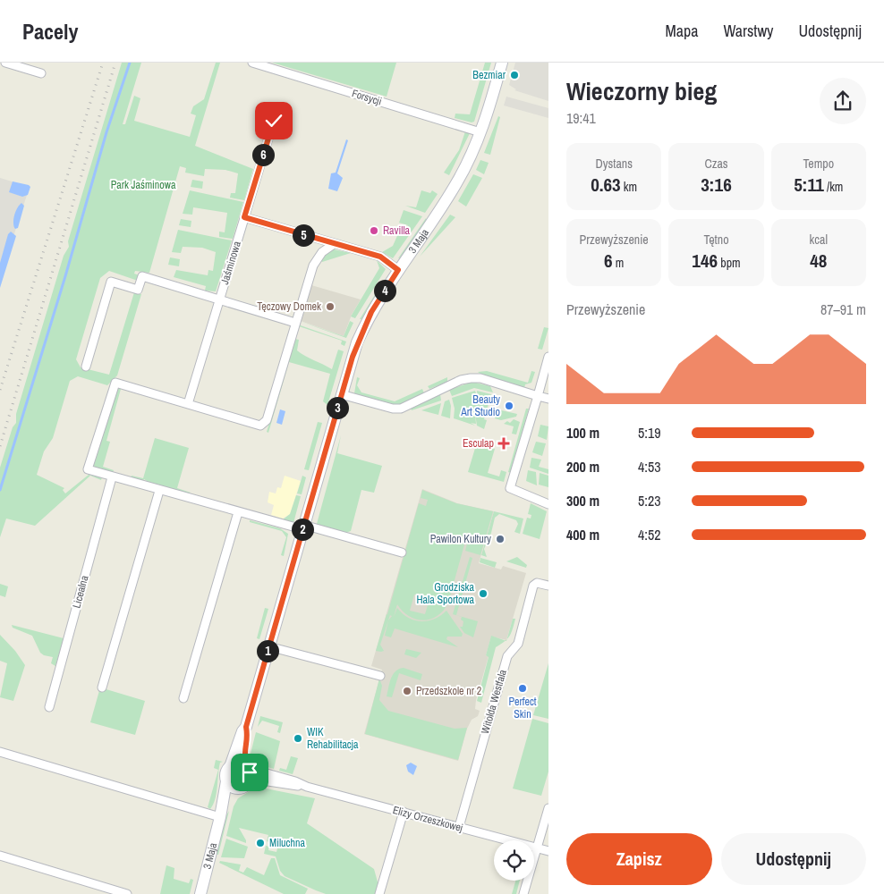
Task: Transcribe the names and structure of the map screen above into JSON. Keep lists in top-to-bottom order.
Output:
{
  "streets": {
    "street": [
      "Forsycji",
      "3 Maja",
      "Jaśminowa",
      "Licealna",
      "Witolda Westfala",
      "Elizy Orzeszkowej"
    ]
  },
  "crossings": [
    ["Forsycji", "3 Maja"],
    ["3 Maja", "Elizy Orzeszkowej"],
    ["Witolda Westfala", "Elizy Orzeszkowej"]
  ],
  "parks": ["Park Jaśminowa"],
  "places": {
    "other": [
      "Bezmiar",
      "Ravilla",
      "Tęczowy Domek",
      "Beauty Art Studio",
      "Pawilon Kultury",
      "Grodziska Hala Sportowa",
      "Perfect Skin",
      "Przedszkole nr 2",
      "WIK Rehabilitacja",
      "Miluchna"
    ],
    "health": ["Esculap"]
  },
  "page": {
    "header": "Pacely",
    "nav": ["Mapa", "Warstwy", "Udostępnij"],
    "heading": ["Wieczorny bieg", "19:41"],
    "stats": [
      ["Dystans", "0.63 km"],
      ["Czas", "3:16"],
      ["Tempo", "5:11 /km"],
      ["Przewyższenie", "6 m"],
      ["Tętno", "146 bpm"],
      ["kcal", "48"]
    ],
    "pins": [
      "6",
      "5",
      "4",
      "3",
      "2",
      "1"
    ],
    "chart": ["Przewyższenie", "87–91 m"],
    "list": [
      {
        "name": "100 m",
        "note": "5:19"
      },
      {
        "name": "200 m",
        "note": "4:53"
      },
      {
        "name": "300 m",
        "note": "5:23"
      },
      {
        "name": "400 m",
        "note": "4:52"
      }
    ],
    "buttons": ["Zapisz", "Udostępnij"]
  }
}
